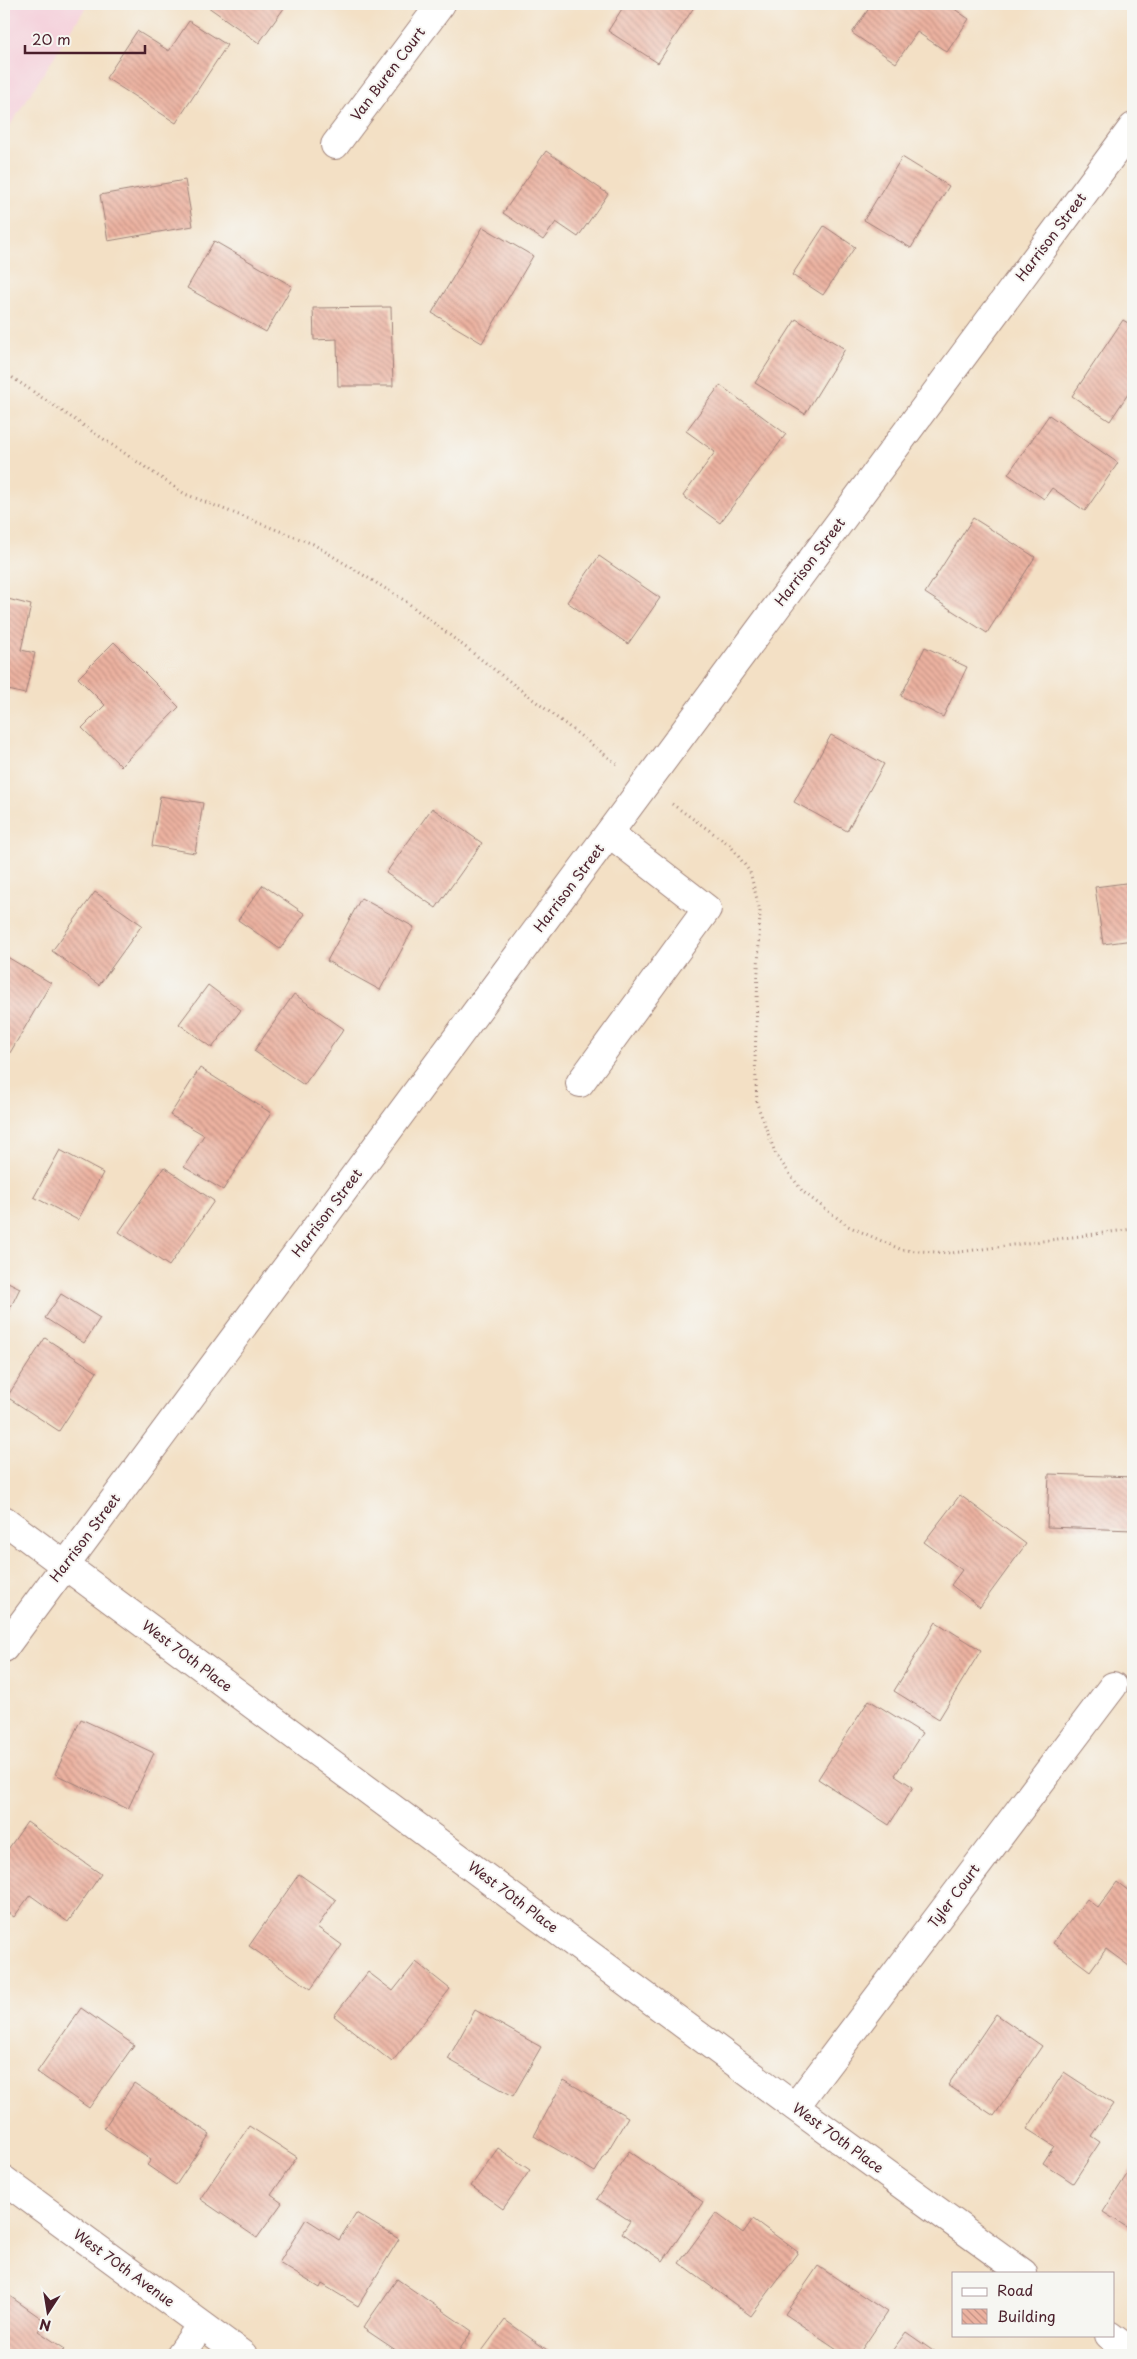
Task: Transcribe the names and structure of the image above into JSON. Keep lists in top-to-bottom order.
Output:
{
  "streets": {
    "street": [
      "Van Buren Court",
      "Harrison Street",
      "West 70th Place",
      "Tyler Court",
      "West 70th Avenue"
    ]
  },
  "crossings": [
    ["Harrison Street", "West 70th Place"],
    ["West 70th Place", "Tyler Court"]
  ],
  "legend": ["Road", "Building"],
  "scale_bar": "20 m",
  "north": "bottom"
}
